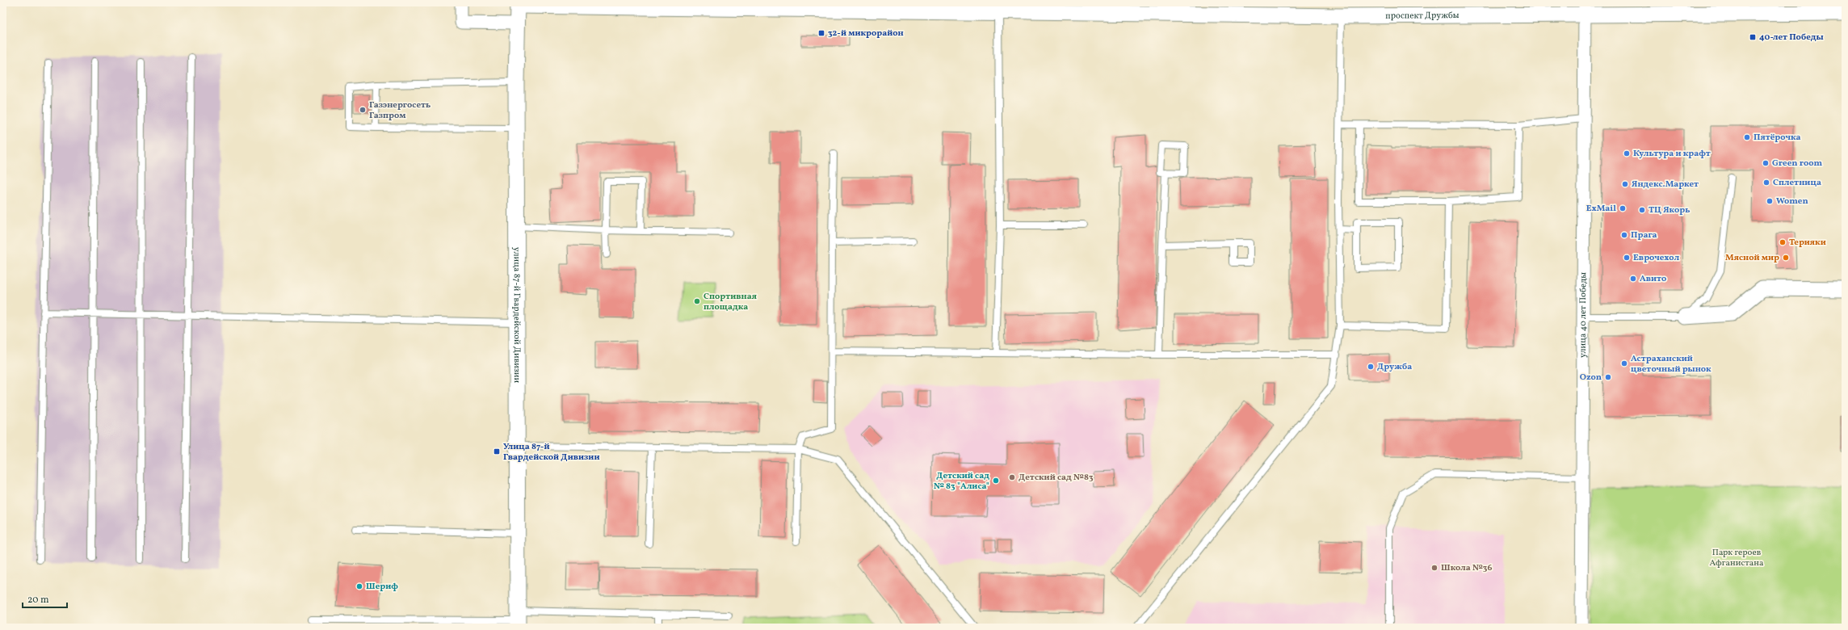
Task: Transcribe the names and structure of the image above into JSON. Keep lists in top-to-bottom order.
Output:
{
  "streets": {
    "street": ["проспект Дружбы", "улица 87-й Гвардейской Дивизии", "улица 40 лет Победы"]
  },
  "crossings": [
    ["проспект Дружбы", "улица 40 лет Победы"]
  ],
  "parks": ["Парк героев Афганистана"],
  "places": {
    "transit": ["32-й микрорайон", "40-лет Победы", "Улица 87-й Гвардейской Дивизии"],
    "other": [
      "Газэнергосеть Газпром",
      "Пятёрочка",
      "Культура и крафт",
      "Green room",
      "Сплетница",
      "Яндекс.Маркет",
      "Women",
      "ExMail",
      "ТЦ Якорь",
      "Прага",
      "Терияки",
      "Еврочехол",
      "Мясной мир",
      "Авито",
      "Спортивная площадка",
      "Астраханский цветочный рынок",
      "Дружба",
      "Ozon",
      "Детский сад №83",
      "Детский сад № 83 \"Алиса\"",
      "Школа №36",
      "Шериф"
    ]
  },
  "scale_bar": "20 m"
}
